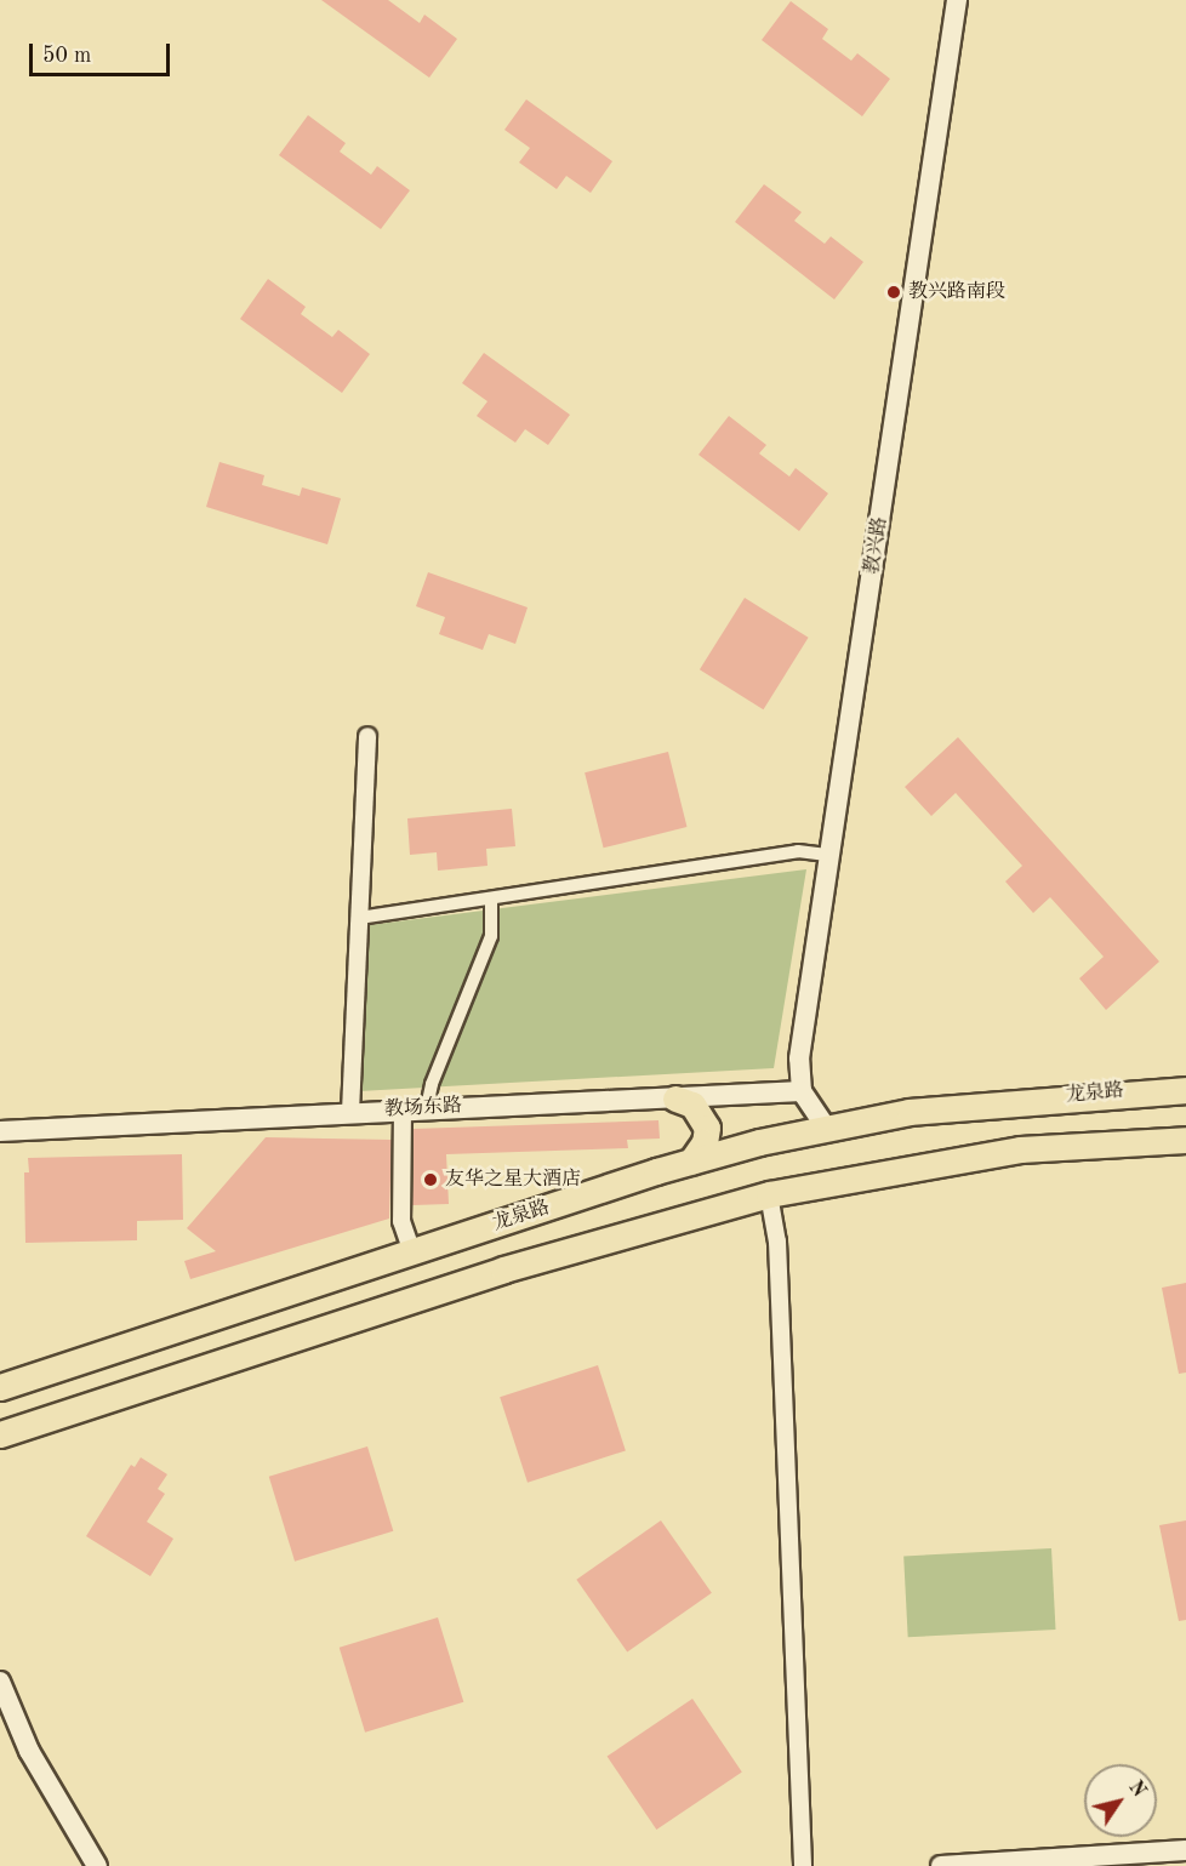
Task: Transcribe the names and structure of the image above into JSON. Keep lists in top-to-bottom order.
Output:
{
  "streets": {
    "main road": ["龙泉路"],
    "street": ["教兴路", "教场东路"]
  },
  "crossings": [
    ["教兴路", "教场东路"]
  ],
  "places": ["教兴路南段", "友华之星大酒店"],
  "scale_bar": "50 m",
  "north": "top right"
}
